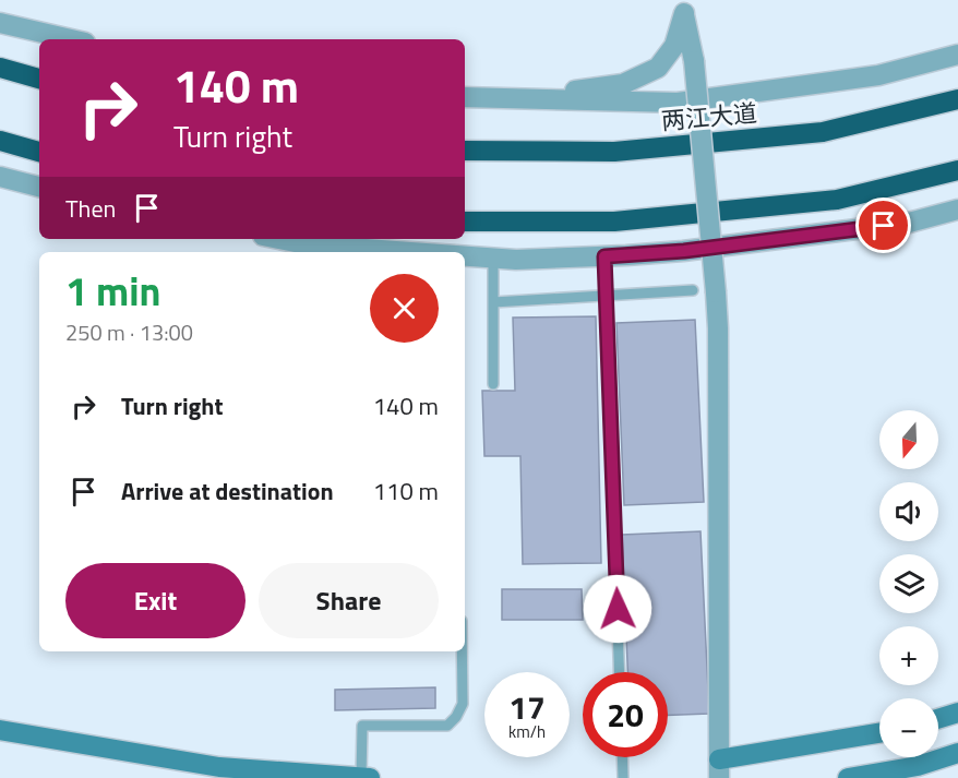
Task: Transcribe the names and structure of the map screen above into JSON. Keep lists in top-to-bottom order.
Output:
{
  "streets": {
    "highway": ["两江大道"]
  },
  "north": "bottom",
  "page": {
    "turn": ["140 m", "Turn right"],
    "then": "Then",
    "heading": ["1 min", "250 m · 13:00"],
    "list": [
      {
        "name": "Turn right",
        "value": "140 m"
      },
      {
        "name": "Arrive at destination",
        "value": "110 m"
      }
    ],
    "map_buttons": ["+", "−"],
    "buttons": ["Exit", "Share"],
    "speed": "17 km/h",
    "limit": "20"
  }
}
